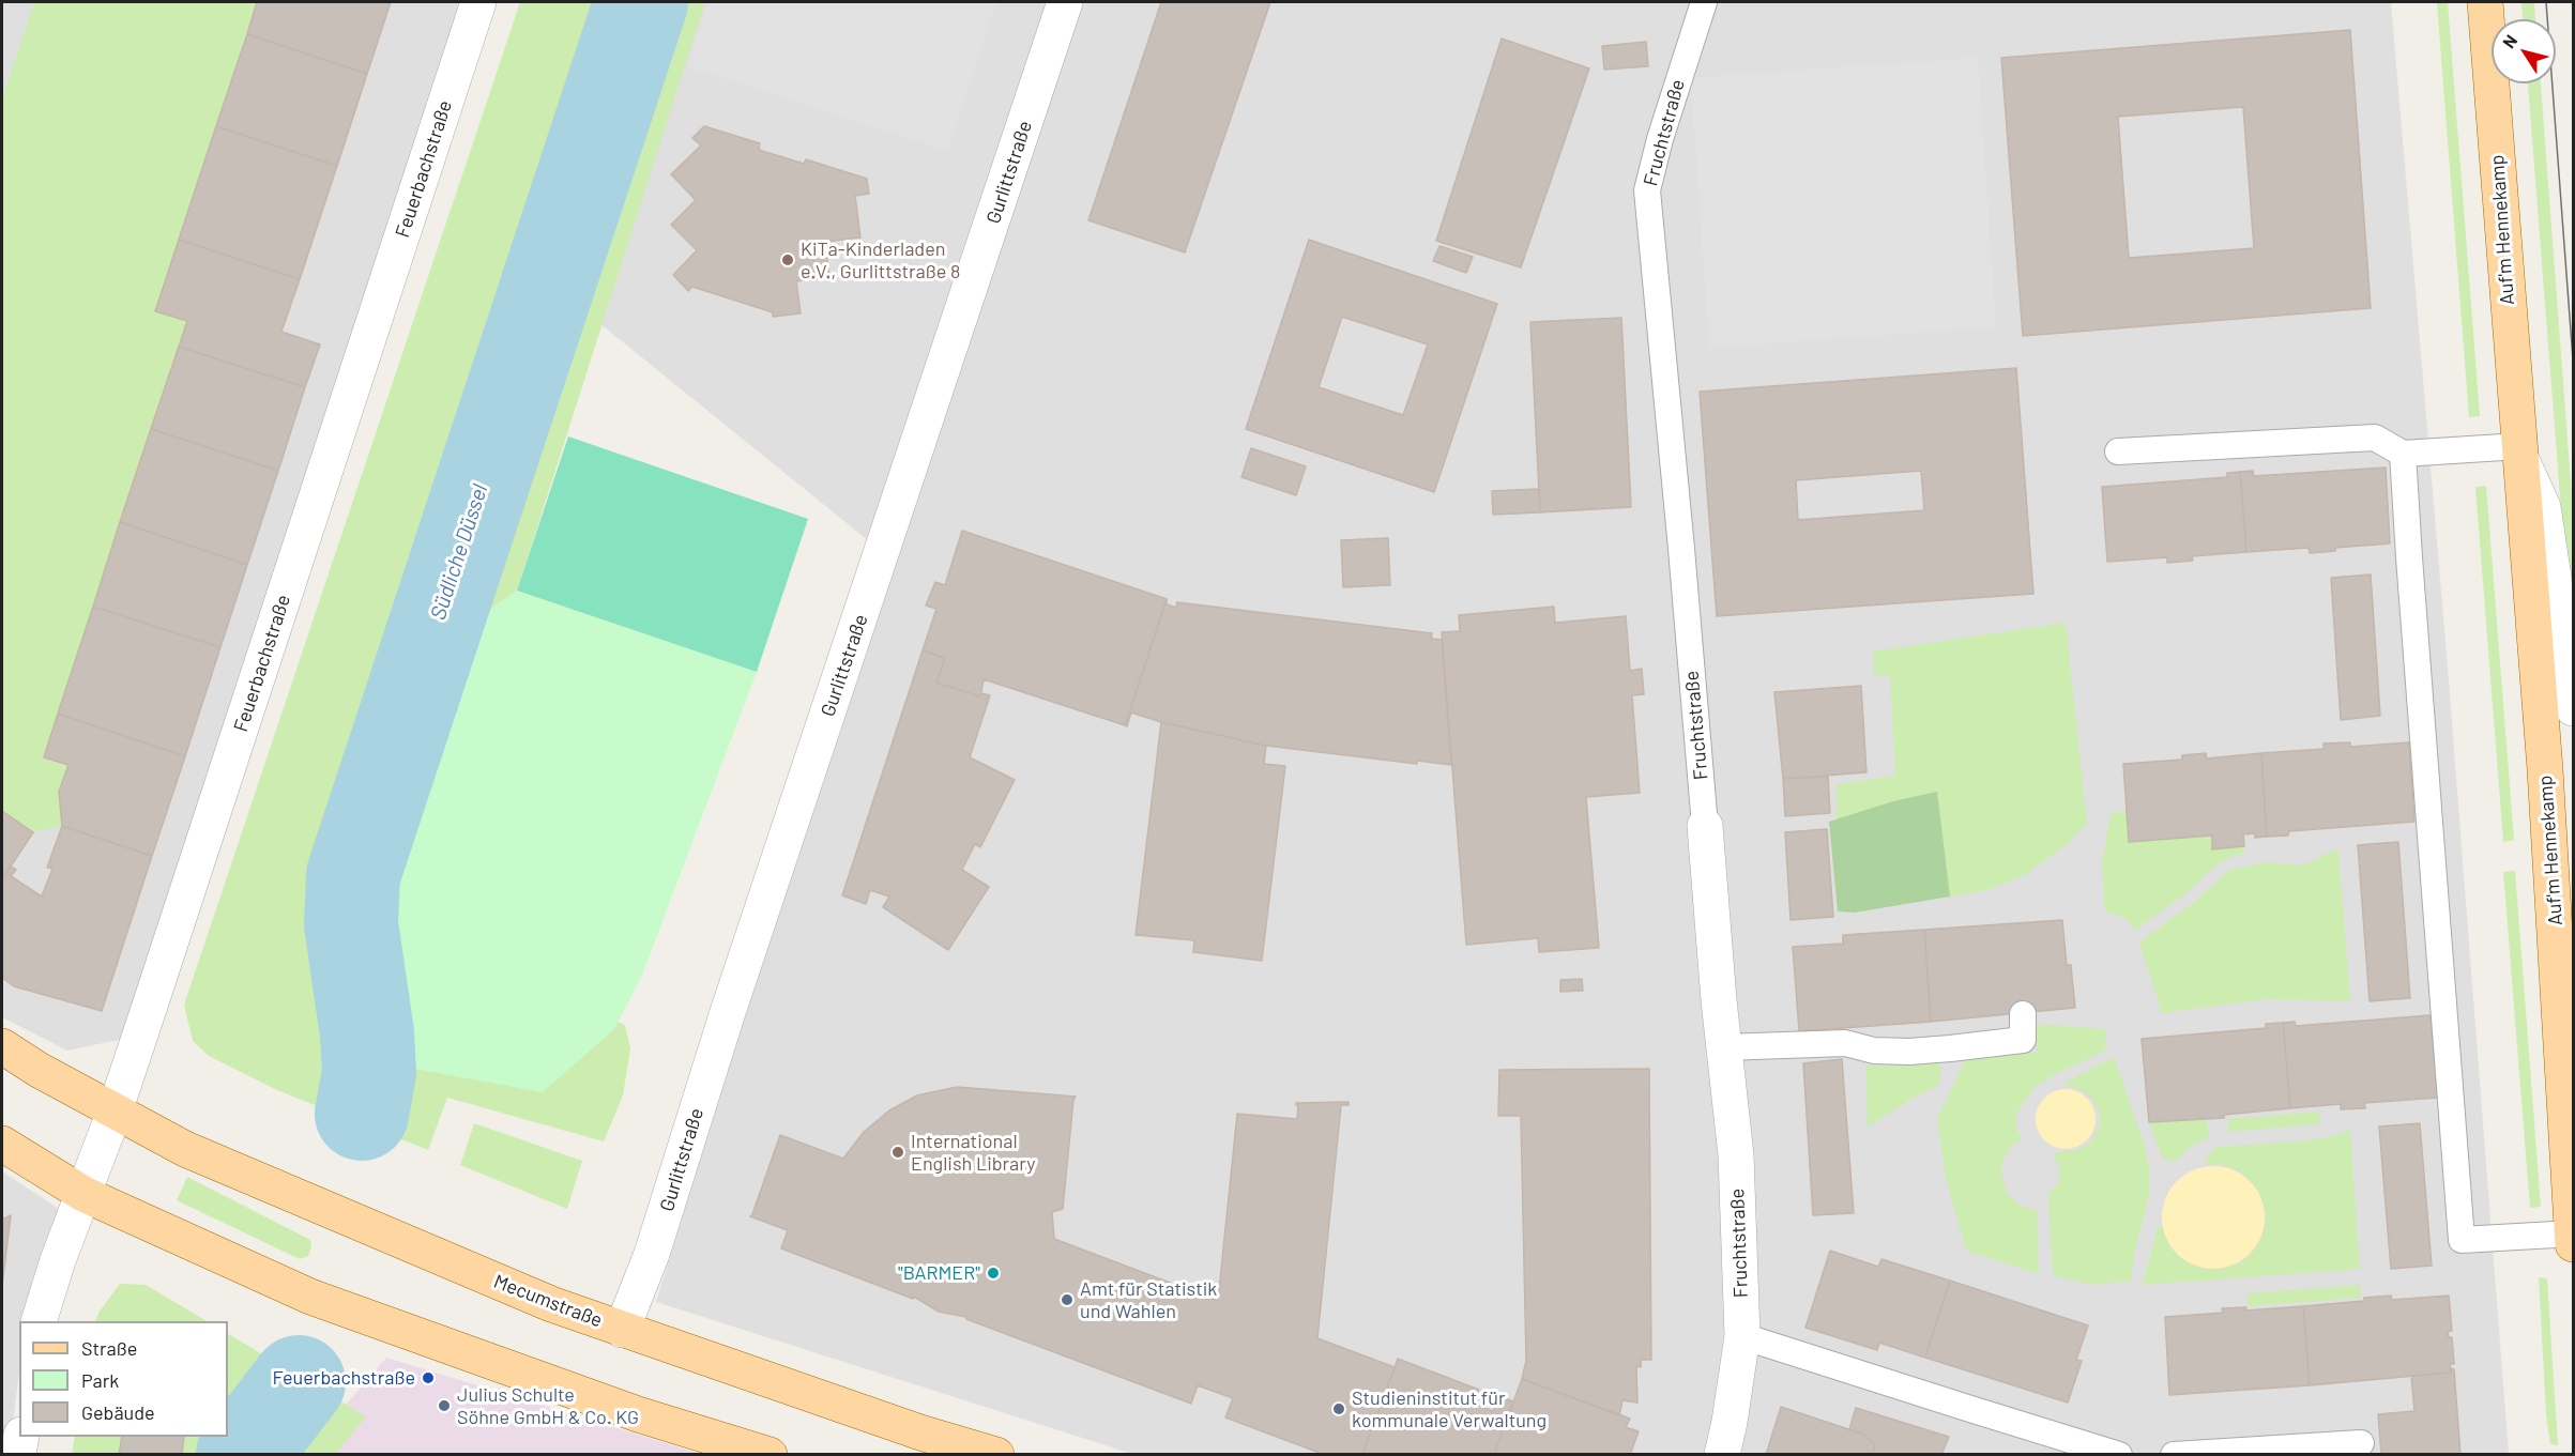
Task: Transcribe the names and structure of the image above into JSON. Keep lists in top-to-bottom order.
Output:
{
  "streets": {
    "main road": ["Auf'm Hennekamp", "Mecumstraße"],
    "street": ["Fruchtstraße", "Feuerbachstraße", "Gurlittstraße"]
  },
  "crossings": [
    ["Feuerbachstraße", "Mecumstraße"],
    ["Gurlittstraße", "Mecumstraße"]
  ],
  "water": ["Südliche Düssel"],
  "places": [
    "KiTa-Kinderladen e.V., Gurlittstraße 8",
    "International English Library",
    "\"BARMER\"",
    "Amt für Statistik und Wahlen",
    "Feuerbachstraße",
    "Julius Schulte Söhne GmbH & Co. KG",
    "Studieninstitut für kommunale Verwaltung"
  ],
  "legend": ["Straße", "Park", "Gebäude"],
  "north": "top left"
}
